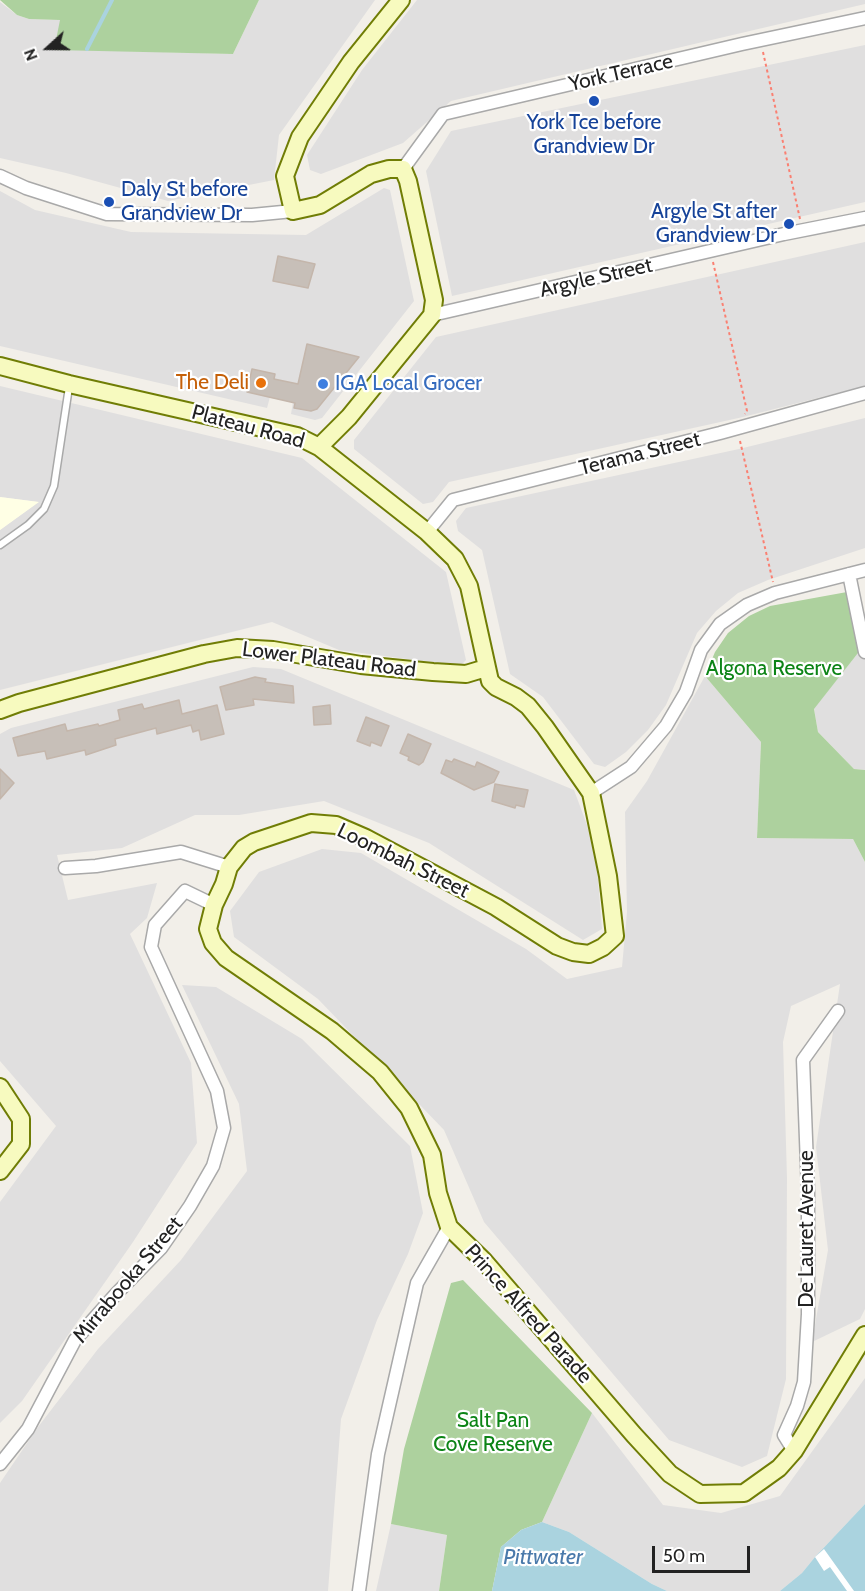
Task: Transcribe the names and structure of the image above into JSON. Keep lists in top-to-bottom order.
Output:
{
  "streets": {
    "street": [
      "York Terrace",
      "Argyle Street",
      "Plateau Road",
      "Terama Street",
      "Lower Plateau Road",
      "Loombah Street",
      "De Lauret Avenue",
      "Mirrabooka Street",
      "Prince Alfred Parade"
    ]
  },
  "crossings": [
    ["Plateau Road", "Terama Street"],
    ["Plateau Road", "Lower Plateau Road"],
    ["Plateau Road", "Loombah Street"],
    ["Lower Plateau Road", "Loombah Street"],
    ["Loombah Street", "Mirrabooka Street"],
    ["Loombah Street", "Prince Alfred Parade"],
    ["De Lauret Avenue", "Prince Alfred Parade"]
  ],
  "water": ["Pittwater"],
  "parks": ["Algona Reserve", "Salt Pan Cove Reserve"],
  "places": [
    "York Tce before Grandview Dr",
    "Daly St before Grandview Dr",
    "Argyle St after Grandview Dr",
    "The Deli",
    "IGA Local Grocer"
  ],
  "scale_bar": "50 m",
  "north": "left"
}
